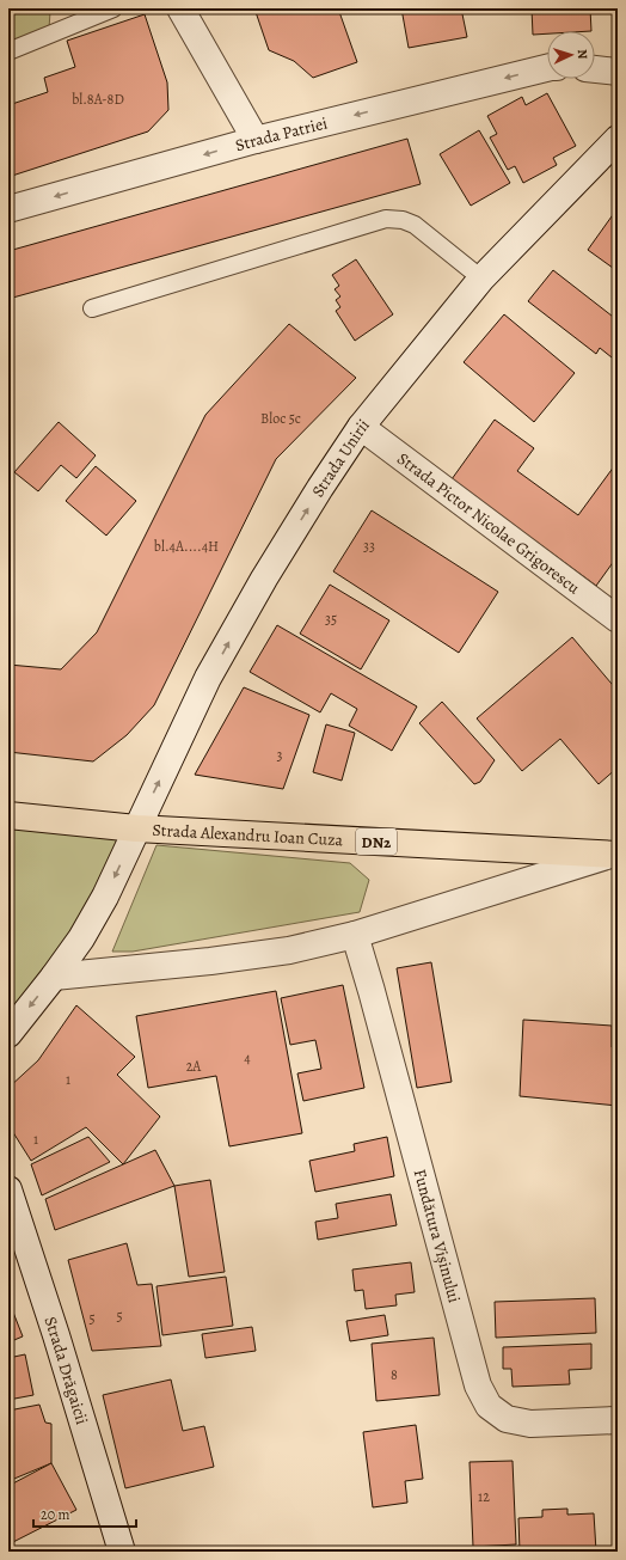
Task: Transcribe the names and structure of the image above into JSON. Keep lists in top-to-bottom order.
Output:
{
  "streets": {
    "main road": ["Strada Alexandru Ioan Cuza", "DN2"],
    "street": [
      "Strada Patriei",
      "Strada Unirii",
      "Strada Pictor Nicolae Grigorescu",
      "Fundătura Vișinului",
      "Strada Drăgaicii"
    ]
  },
  "crossings": [
    ["Strada Unirii", "Strada Pictor Nicolae Grigorescu"],
    ["Strada Unirii", "Strada Alexandru Ioan Cuza"],
    ["Strada Unirii", "DN2"],
    ["Strada Alexandru Ioan Cuza", "DN2"]
  ],
  "one_way": ["Strada Patriei"],
  "house_numbers": [
    "bl.8A-8D",
    "Bloc 5c",
    "bl.4A....4H",
    "33",
    "35",
    "3",
    "4",
    "2A",
    "1",
    "1",
    "5",
    "5",
    "8",
    "12"
  ],
  "scale_bar": "20 m",
  "north": "right"
}
